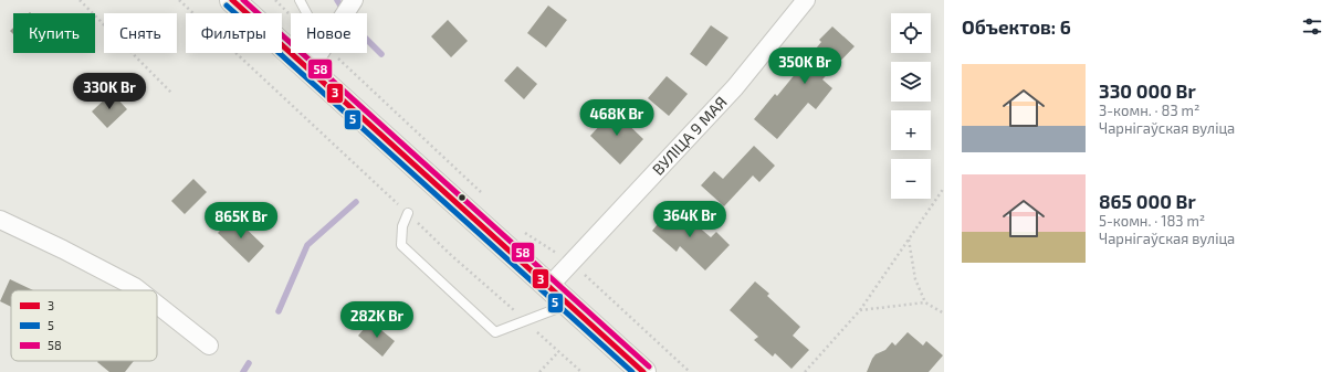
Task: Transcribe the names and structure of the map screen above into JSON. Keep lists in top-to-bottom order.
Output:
{
  "streets": {
    "street": ["ВУЛІЦА 9 МАЯ"]
  },
  "lines": ["transit line 3", "transit line 58", "transit line 5"],
  "legend": ["3", "5", "58"],
  "page": {
    "heading": "Объектов: 6",
    "map_buttons": ["+", "−"],
    "chip": [
      "Купить",
      "Снять",
      "Фильтры",
      "Новое"
    ],
    "price": [
      "350K Br",
      "330K Br",
      "468K Br",
      "364K Br",
      "865K Br",
      "282K Br"
    ],
    "list": [
      {
        "name": "330 000 Br",
        "note": "3-комн. · 83 m² · Чарнігаўская вуліца"
      },
      {
        "name": "865 000 Br",
        "note": "5-комн. · 183 m² · Чарнігаўская вуліца"
      }
    ]
  }
}
